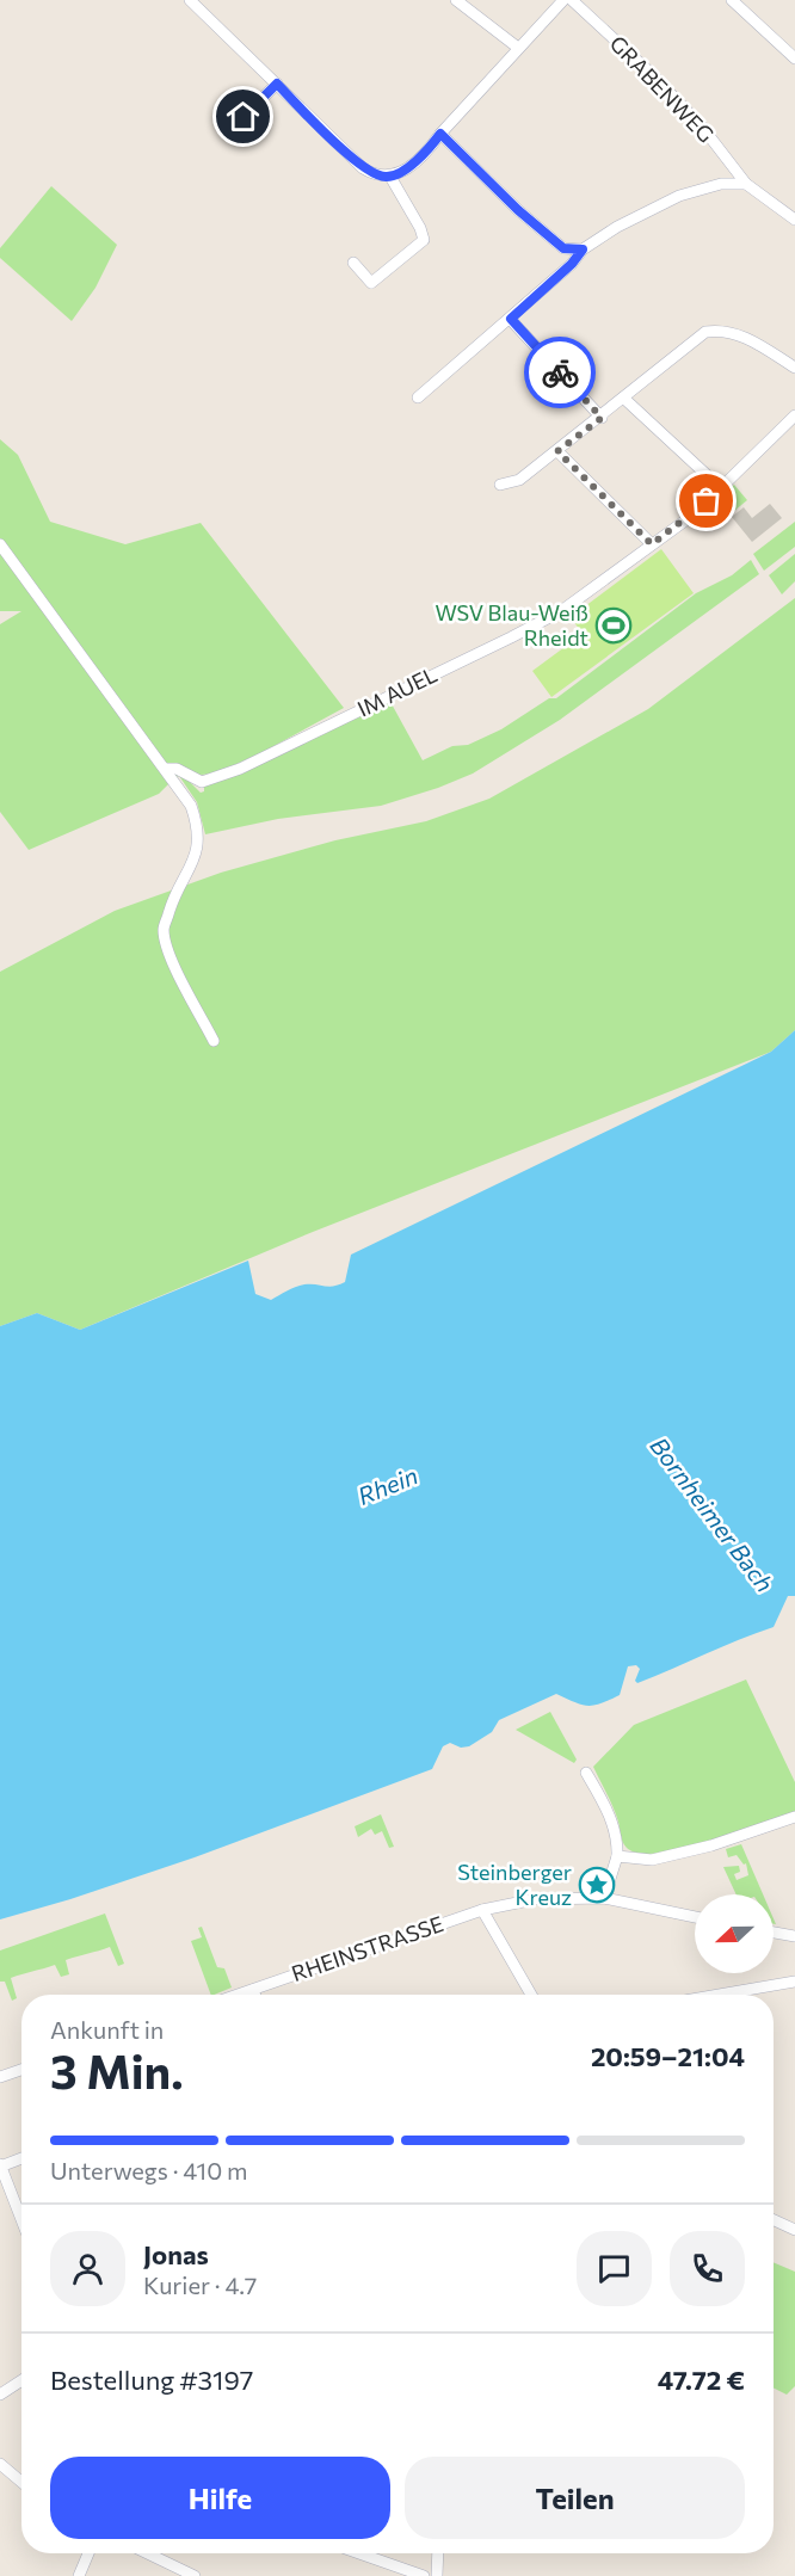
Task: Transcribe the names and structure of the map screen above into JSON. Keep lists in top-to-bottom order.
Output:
{
  "streets": {
    "street": ["GRABENWEG", "IM AUEL", "RHEINSTRASSE"]
  },
  "water": ["Rhein", "Bornheimer Bach"],
  "places": {
    "sports": ["WSV Blau-Weiß Rheidt"],
    "place": ["Steinberger Kreuz"]
  },
  "north": "left",
  "page": {
    "heading": ["3 Min.", "Ankunft in", "20:59–21:04"],
    "panel": [
      "Jonas",
      "Kurier · 4.7",
      "Bestellung #3197",
      "47.72 €"
    ],
    "bar": "Unterwegs · 410 m",
    "buttons": ["Hilfe", "Teilen"]
  }
}
